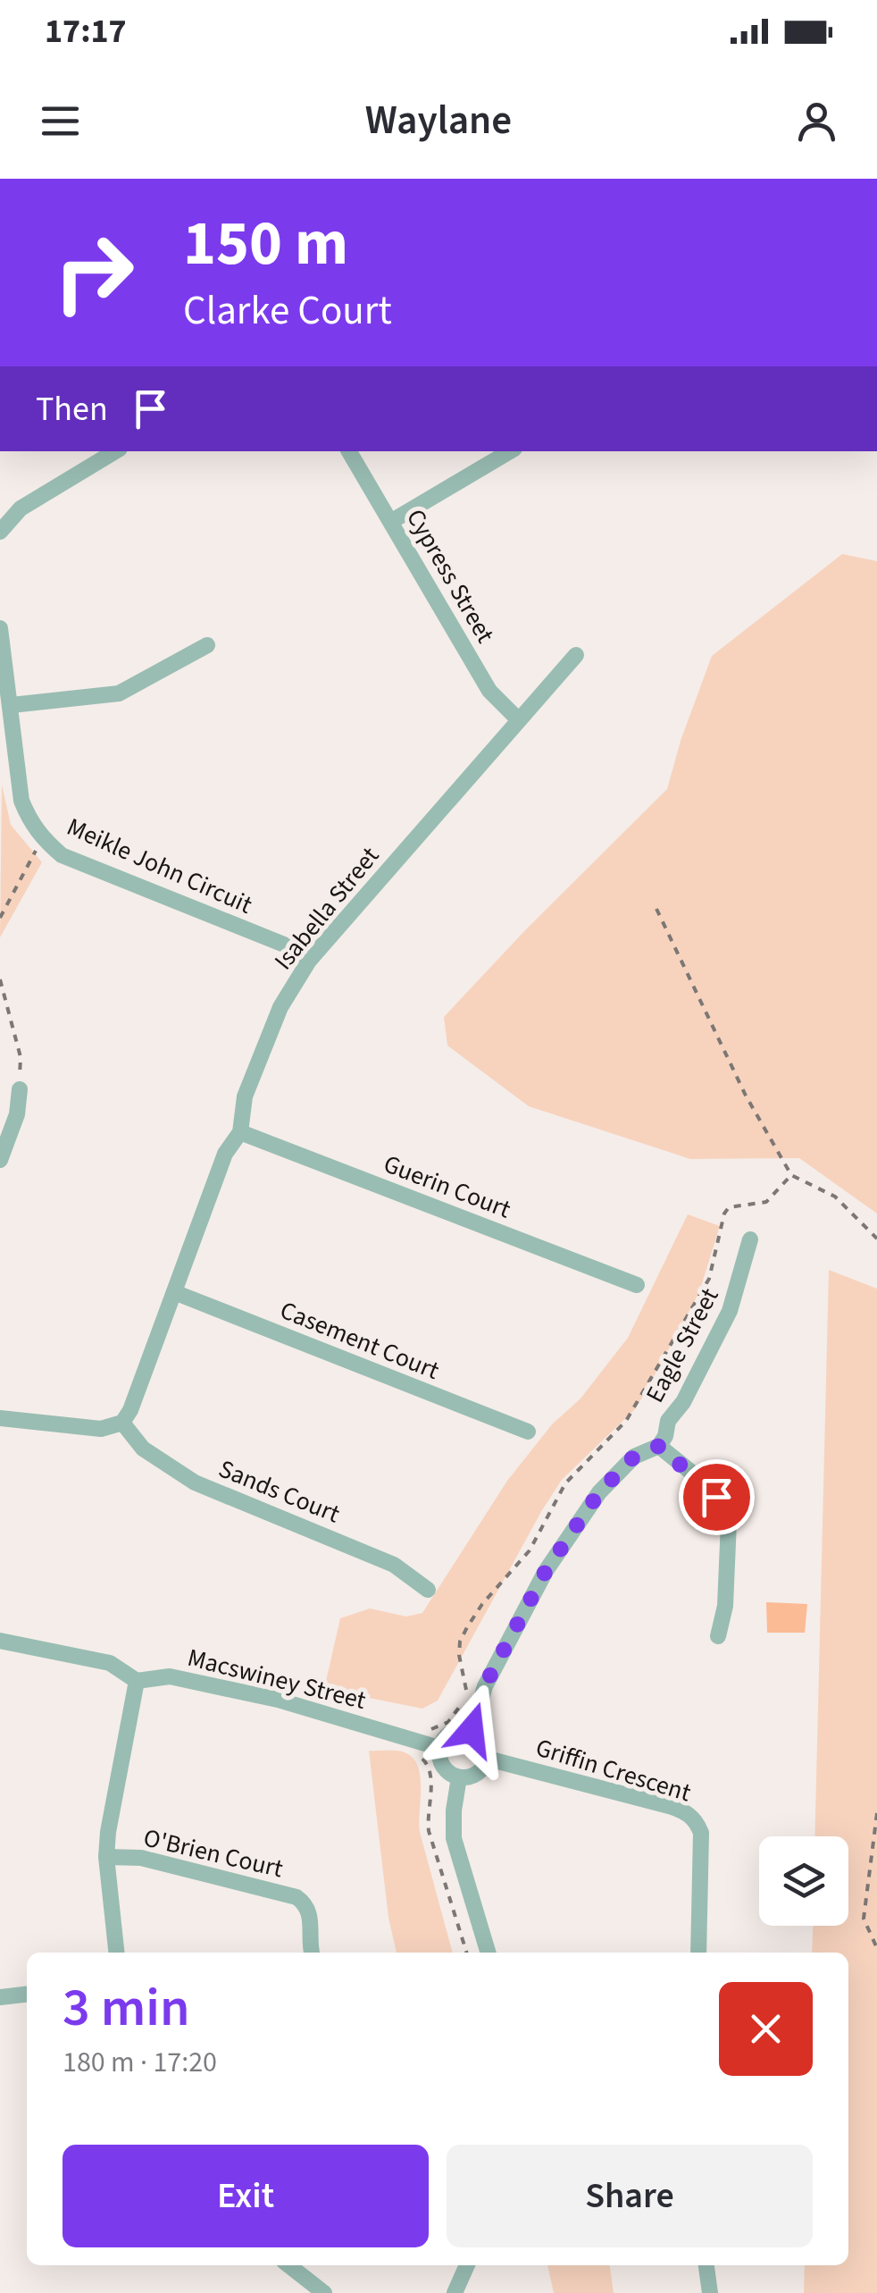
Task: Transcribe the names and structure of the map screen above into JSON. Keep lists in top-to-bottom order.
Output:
{
  "streets": {
    "street": [
      "Cypress Street",
      "Meikle John Circuit",
      "Isabella Street",
      "Guerin Court",
      "Casement Court",
      "Eagle Street",
      "Sands Court",
      "Macswiney Street",
      "Griffin Crescent",
      "O'Brien Court"
    ]
  },
  "crossings": [
    ["Cypress Street", "Isabella Street"],
    ["Meikle John Circuit", "Isabella Street"],
    ["Isabella Street", "Guerin Court"],
    ["Isabella Street", "Casement Court"],
    ["Isabella Street", "Sands Court"],
    ["Macswiney Street", "Griffin Crescent"]
  ],
  "page": {
    "status": "17:17",
    "header": "Waylane",
    "turn": ["150 m", "Clarke Court"],
    "then": "Then",
    "heading": ["3 min", "180 m · 17:20"],
    "buttons": ["Exit", "Share"]
  }
}
